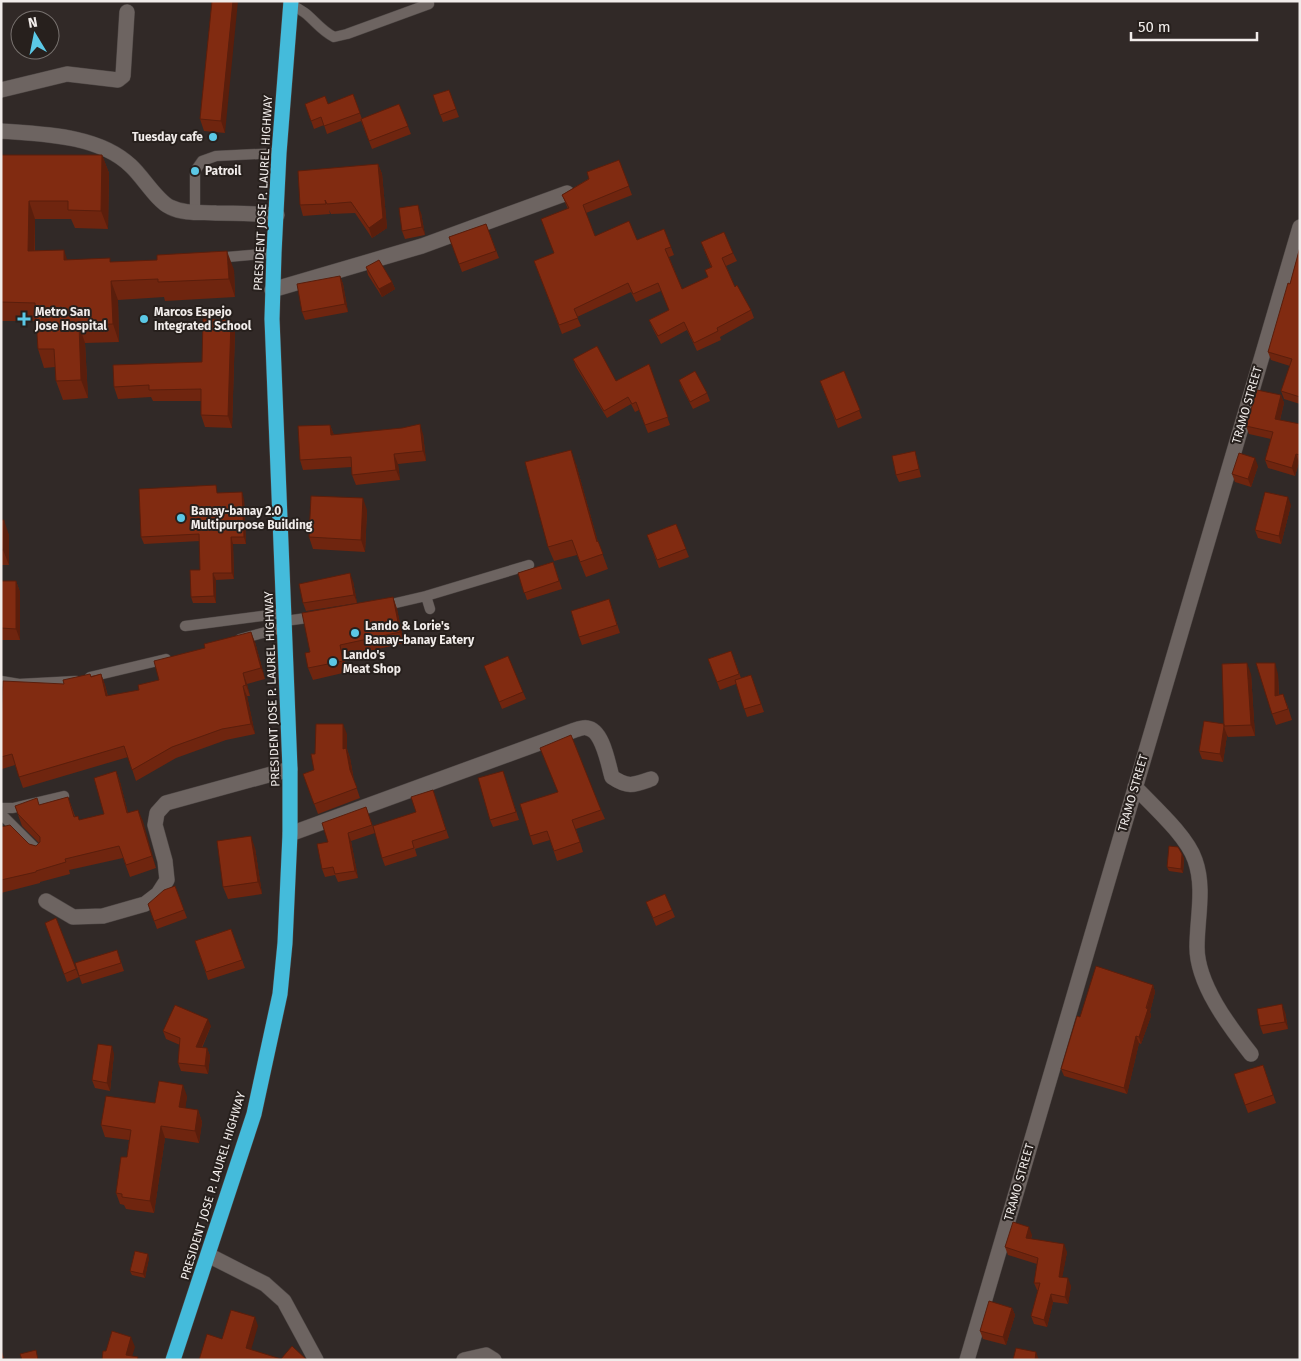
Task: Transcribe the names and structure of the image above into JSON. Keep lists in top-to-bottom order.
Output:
{
  "streets": {
    "highway": ["PRESIDENT JOSE P. LAUREL HIGHWAY"],
    "street": ["TRAMO STREET"]
  },
  "places": {
    "other": [
      "Tuesday cafe",
      "Patroil",
      "Marcos Espejo Integrated School",
      "Banay-banay 2.0 Multipurpose Building",
      "Lando & Lorie's Banay-banay Eatery",
      "Lando's Meat Shop"
    ],
    "health": ["Metro San Jose Hospital"]
  },
  "scale_bar": "50 m",
  "north": "top"
}
